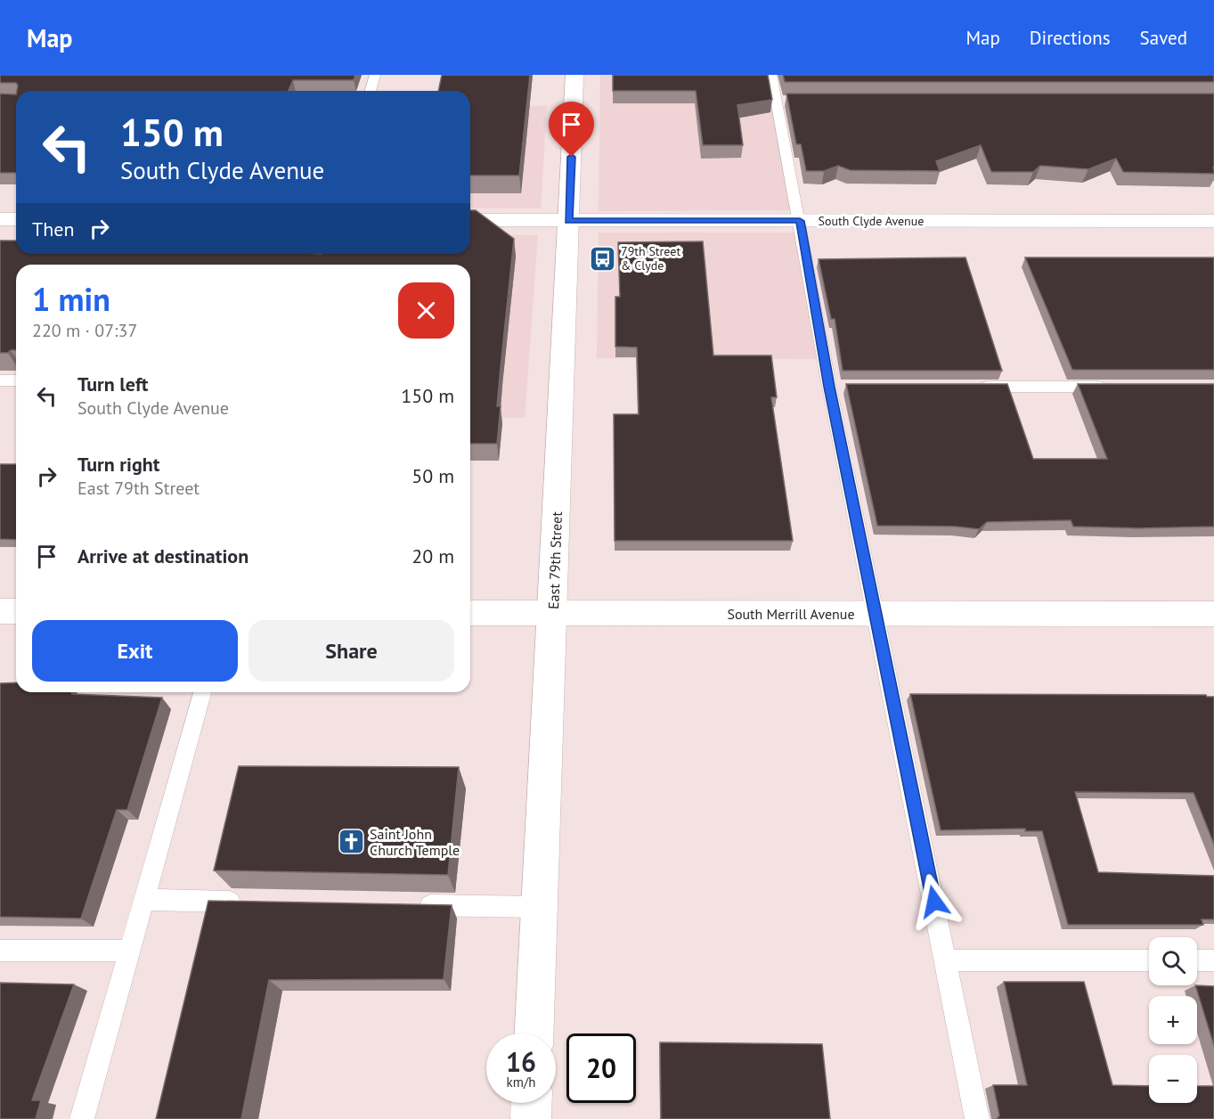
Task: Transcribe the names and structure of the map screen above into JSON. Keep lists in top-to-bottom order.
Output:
{
  "streets": {
    "street": ["South Clyde Avenue", "East 79th Street", "South Merrill Avenue"]
  },
  "crossings": [
    ["South Clyde Avenue", "East 79th Street"],
    ["East 79th Street", "South Merrill Avenue"]
  ],
  "places": {
    "bus stop": ["79th Street & Clyde"],
    "church": ["Saint John Church Temple"]
  },
  "page": {
    "header": "Map",
    "nav": ["Map", "Directions", "Saved"],
    "turn": ["150 m", "South Clyde Avenue"],
    "then": "Then",
    "heading": ["1 min", "220 m · 07:37"],
    "list": [
      {
        "name": "Turn left",
        "note": "South Clyde Avenue",
        "value": "150 m"
      },
      {
        "name": "Turn right",
        "note": "East 79th Street",
        "value": "50 m"
      },
      {
        "name": "Arrive at destination",
        "value": "20 m"
      }
    ],
    "buttons": ["Exit", "Share"],
    "map_buttons": ["+", "−"],
    "speed": "16 km/h",
    "limit": "20"
  }
}
